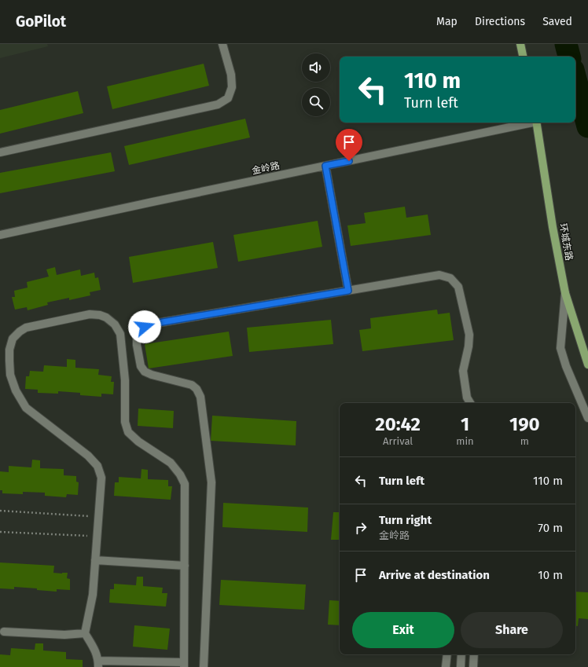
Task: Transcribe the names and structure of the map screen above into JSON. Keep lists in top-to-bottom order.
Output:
{
  "streets": {
    "main road": ["环城东路"],
    "street": ["金岭路"]
  },
  "page": {
    "header": "GoPilot",
    "nav": ["Map", "Directions", "Saved"],
    "turn": ["110 m", "Turn left"],
    "eta": [
      "20:42",
      "Arrival",
      "1",
      "min",
      "190",
      "m"
    ],
    "list": [
      {
        "name": "Turn left",
        "value": "110 m"
      },
      {
        "name": "Turn right",
        "note": "金岭路",
        "value": "70 m"
      },
      {
        "name": "Arrive at destination",
        "value": "10 m"
      }
    ],
    "buttons": ["Exit", "Share"]
  }
}
